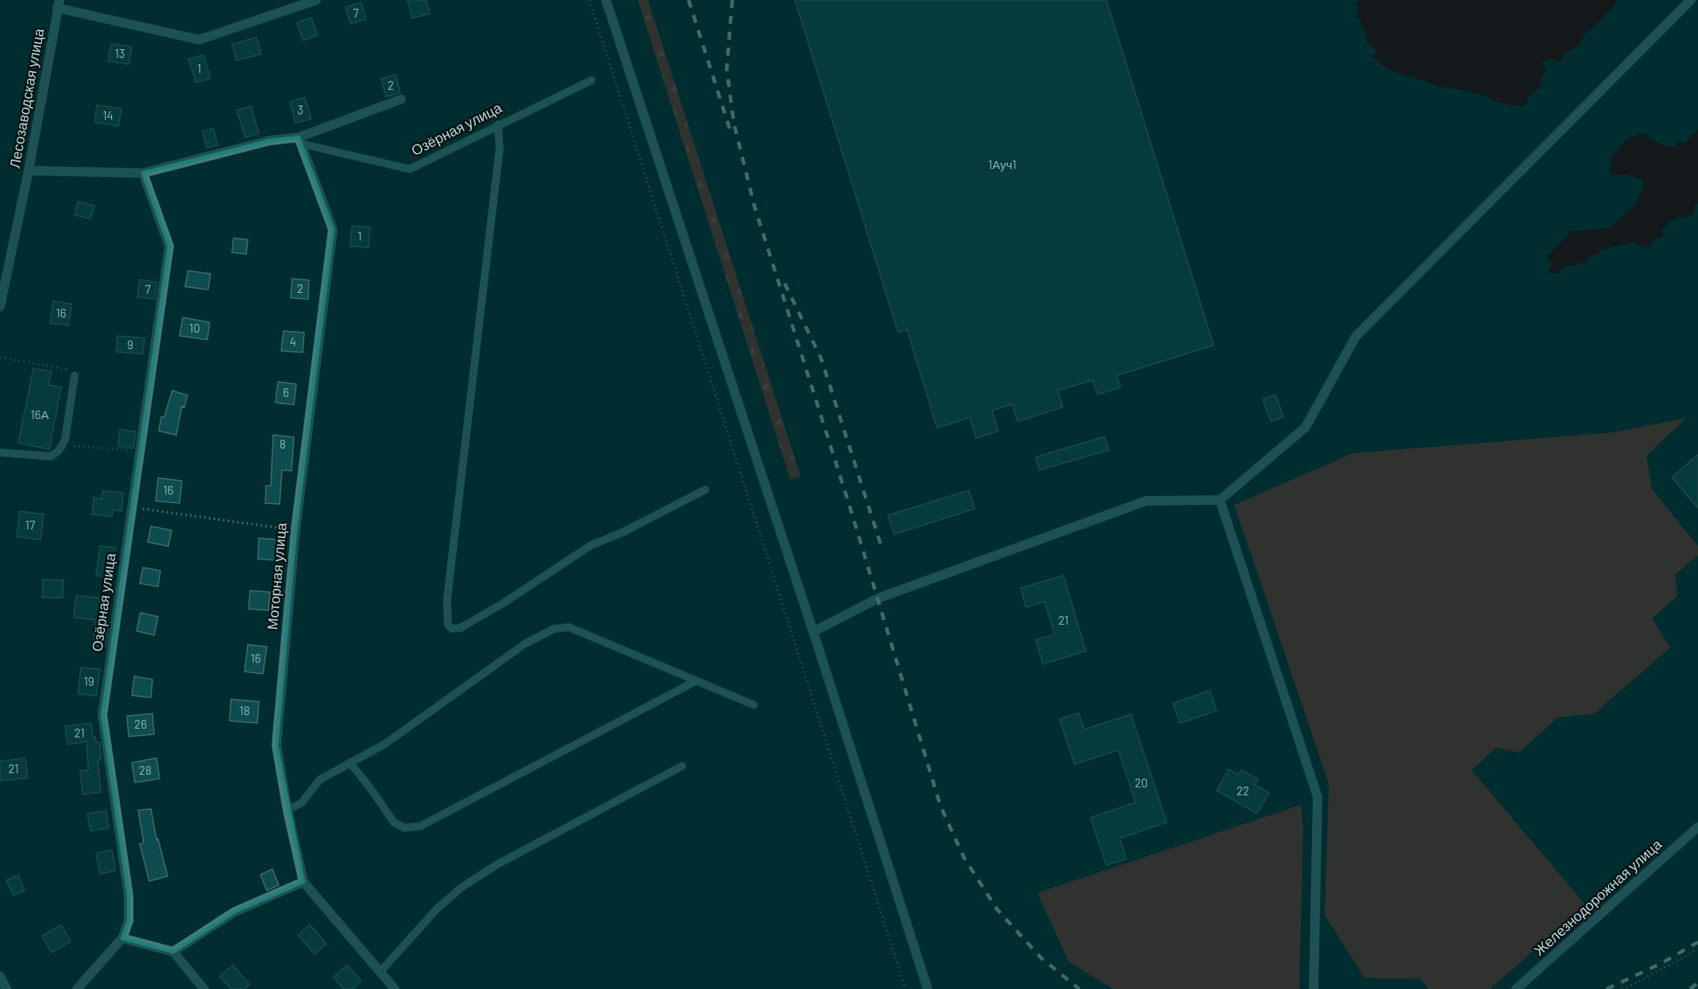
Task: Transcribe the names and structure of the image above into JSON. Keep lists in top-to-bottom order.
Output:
{
  "streets": {
    "street": [
      "Лесозаводская улица",
      "Озёрная улица",
      "Моторная улица",
      "Железнодорожная улица"
    ]
  },
  "crossings": [
    ["Лесозаводская улица", "Озёрная улица"],
    ["Озёрная улица", "Моторная улица"]
  ],
  "house_numbers": [
    "7",
    "13",
    "1",
    "2",
    "3",
    "14",
    "1Ауч1",
    "1",
    "2",
    "7",
    "16",
    "10",
    "4",
    "9",
    "6",
    "16А",
    "8",
    "16",
    "17",
    "21",
    "16",
    "19",
    "18",
    "26",
    "21",
    "21",
    "28",
    "20",
    "22"
  ]
}
